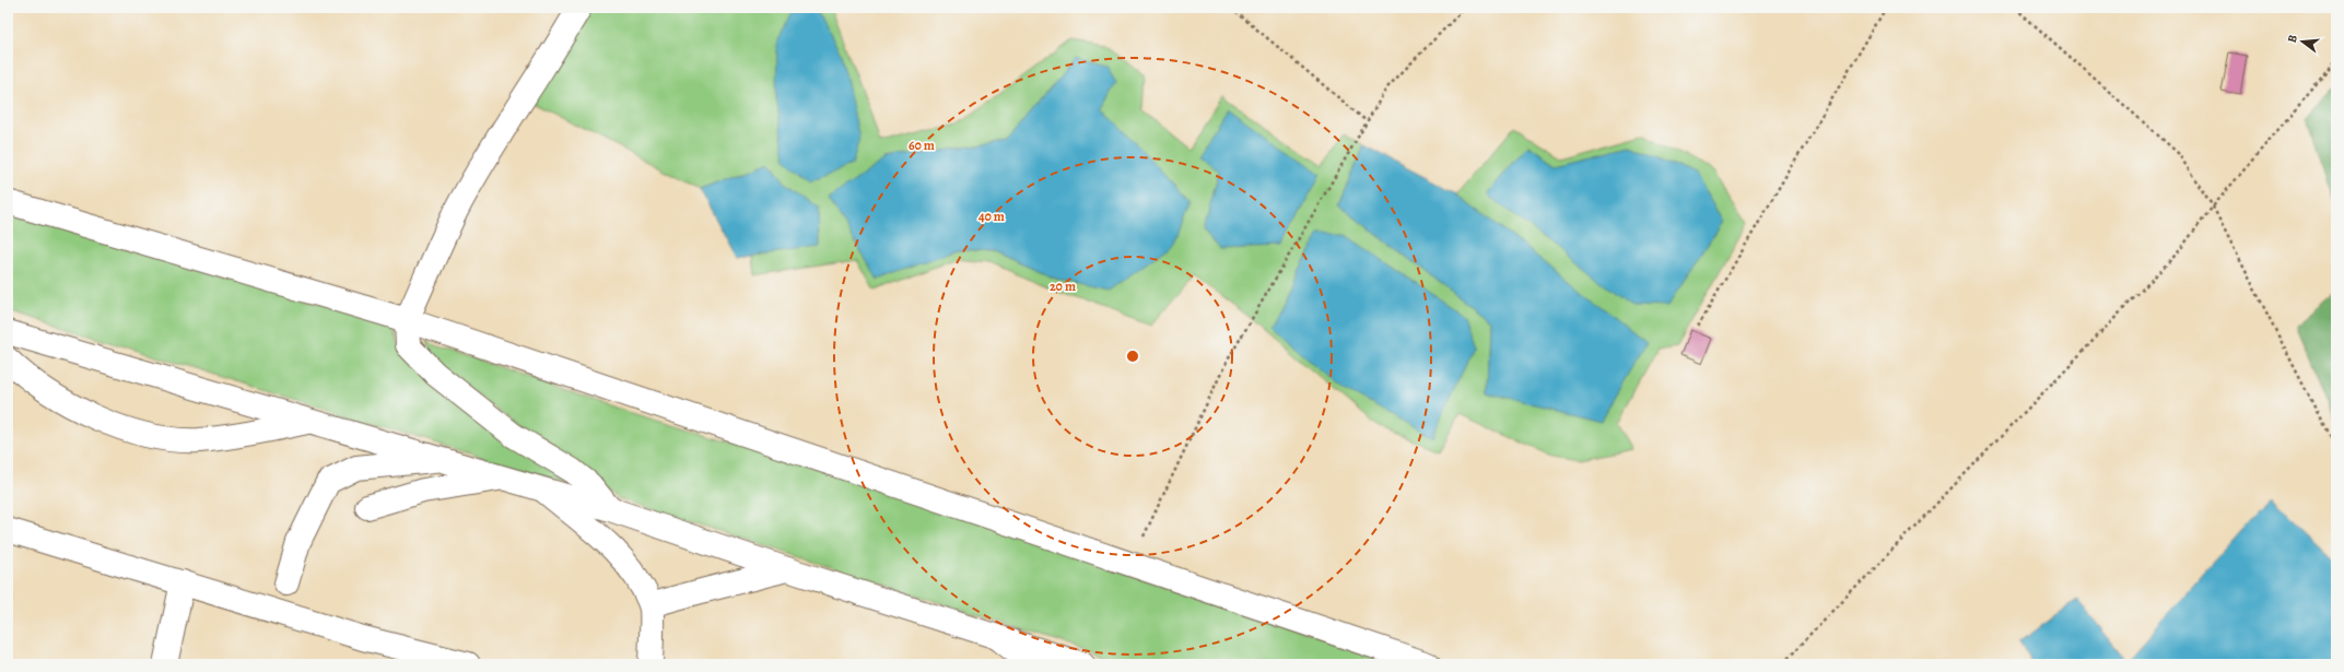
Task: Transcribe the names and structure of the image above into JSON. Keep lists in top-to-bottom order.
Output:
{
  "north": "left",
  "rings": ["60 m", "40 m", "20 m"]
}
